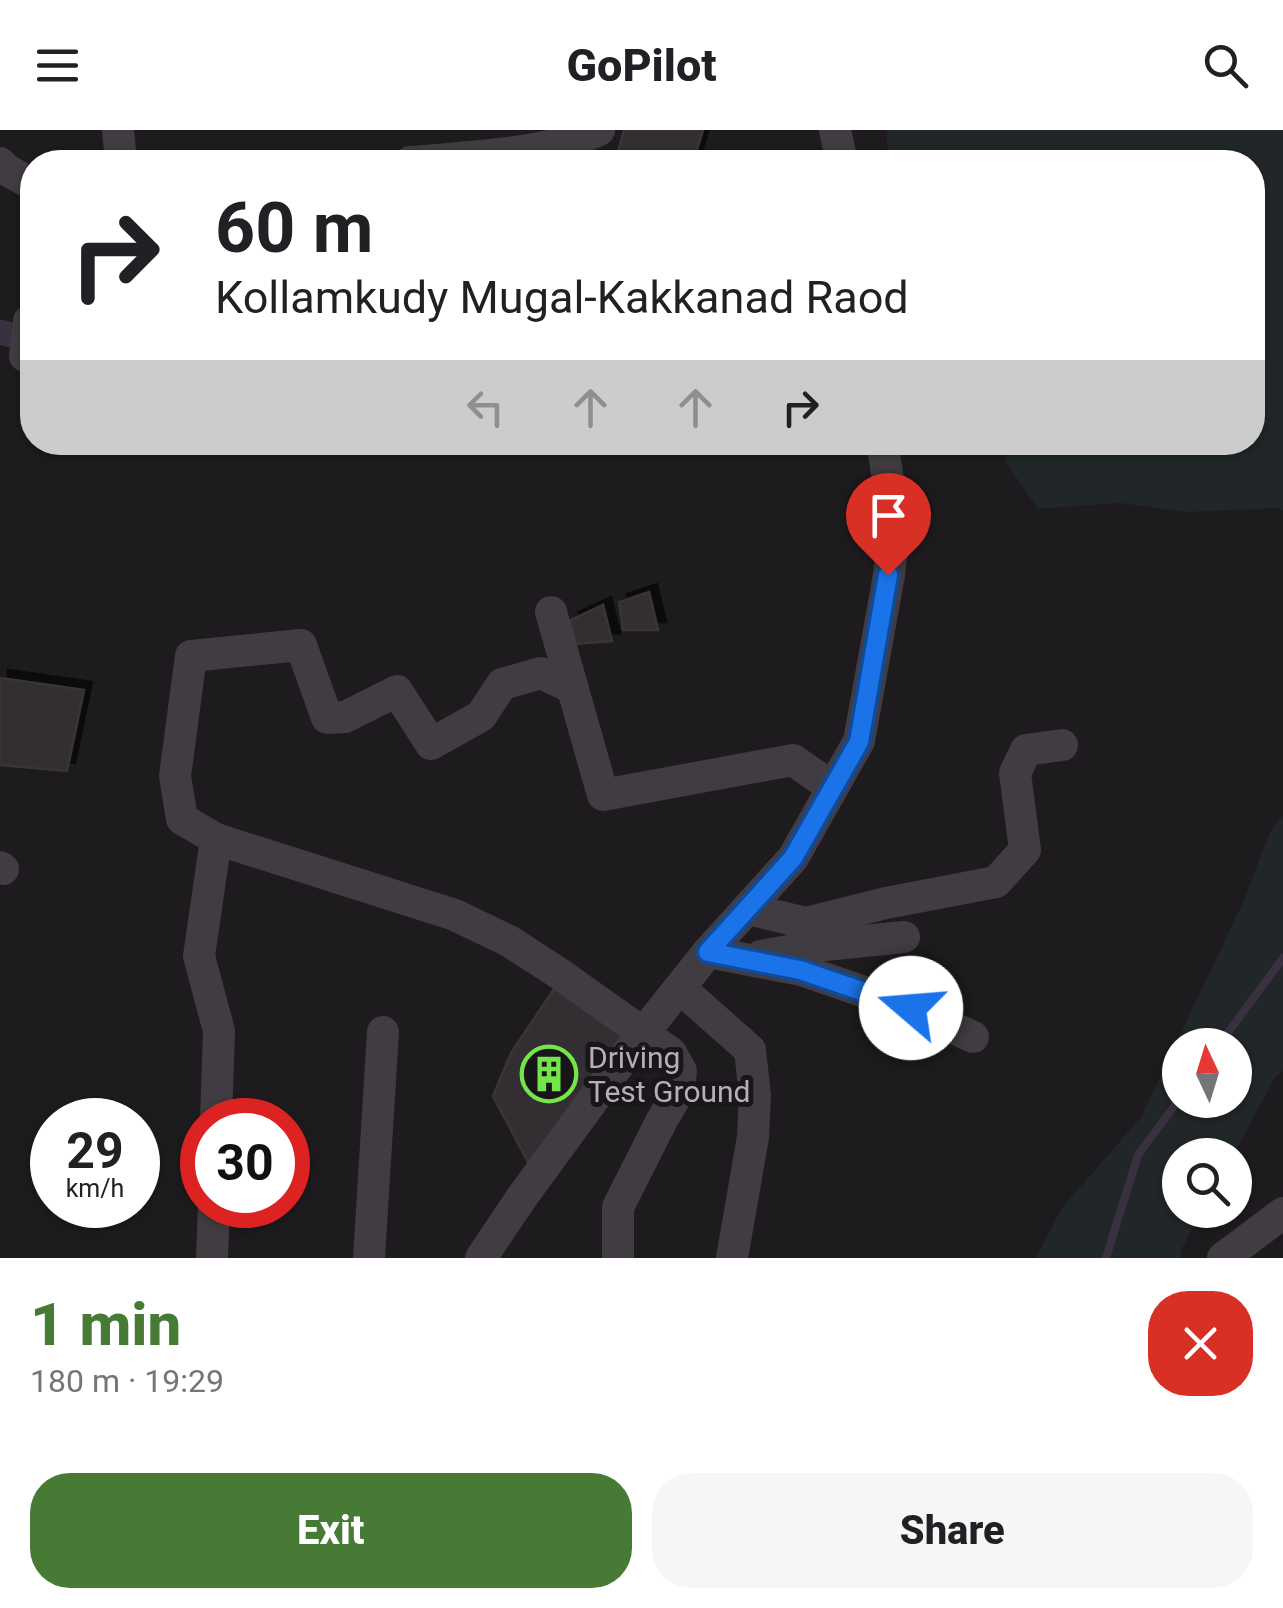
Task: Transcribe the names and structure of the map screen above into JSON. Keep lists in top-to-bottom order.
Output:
{
  "places": {
    "building": ["Driving Test Ground"]
  },
  "north": "top",
  "page": {
    "header": "GoPilot",
    "turn": ["60 m", "Kollamkudy Mugal-Kakkanad Raod"],
    "speed": "29 km/h",
    "limit": "30",
    "heading": ["1 min", "180 m · 19:29"],
    "buttons": ["Exit", "Share"]
  }
}
